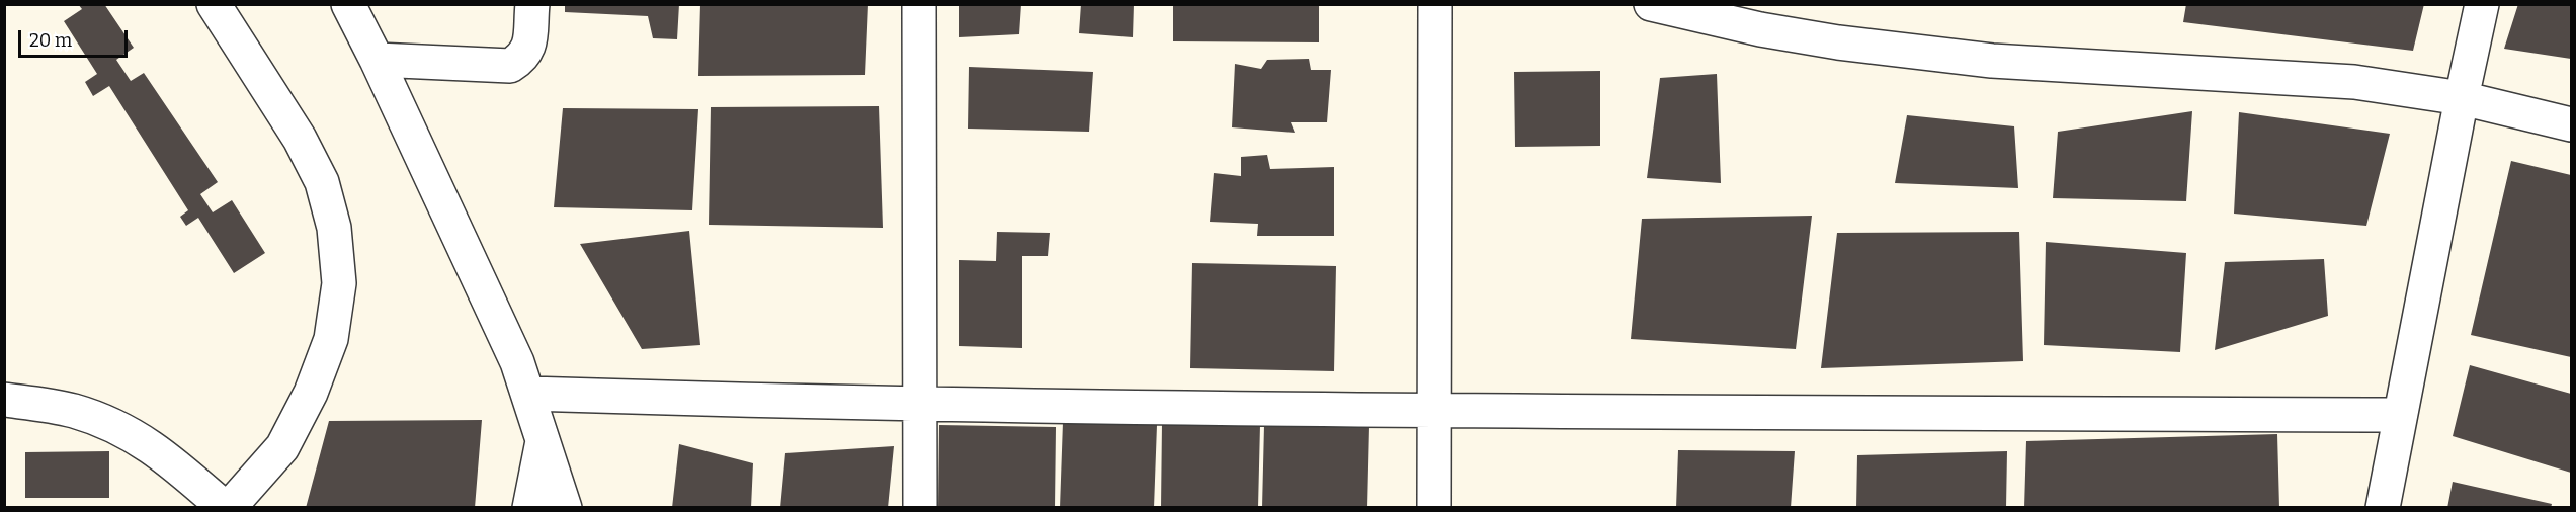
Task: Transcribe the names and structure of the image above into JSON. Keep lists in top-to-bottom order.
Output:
{
  "scale_bar": "20 m"
}
